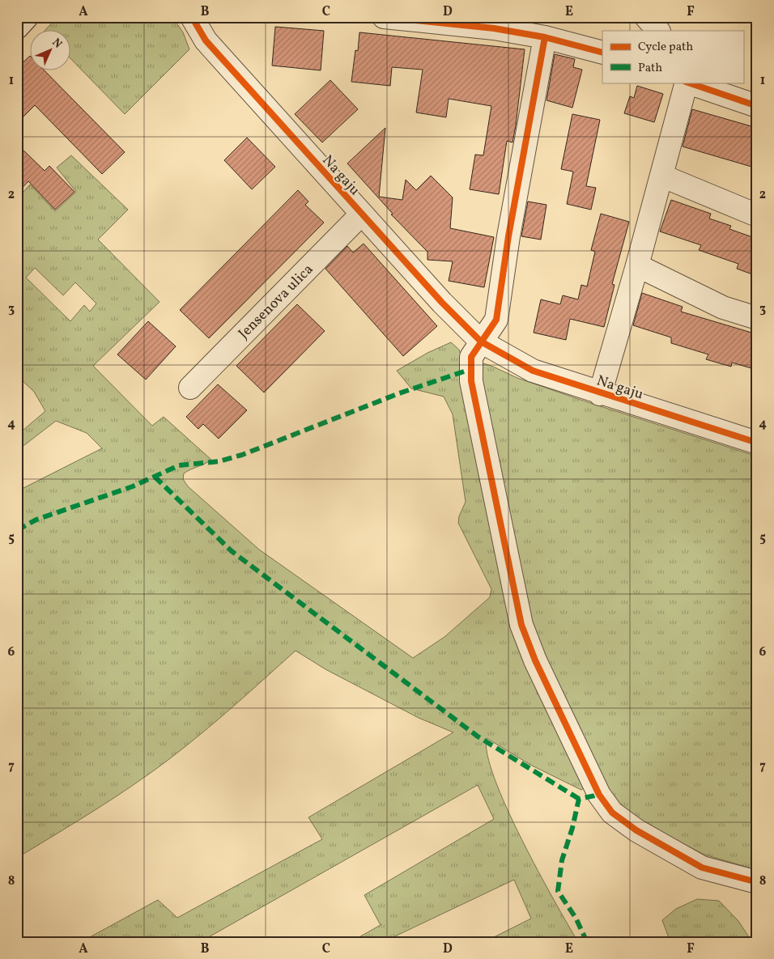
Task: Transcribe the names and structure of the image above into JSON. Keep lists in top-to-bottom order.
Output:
{
  "streets": {
    "street": ["Na gaju", "Jensenova ulica"]
  },
  "crossings": [
    ["Na gaju", "Jensenova ulica"]
  ],
  "legend": ["Cycle path", "Path"],
  "north": "top right",
  "grid": {
    "columns": [
      "A",
      "B",
      "C",
      "D",
      "E",
      "F"
    ],
    "rows": [
      "1",
      "2",
      "3",
      "4",
      "5",
      "6",
      "7",
      "8"
    ]
  }
}
